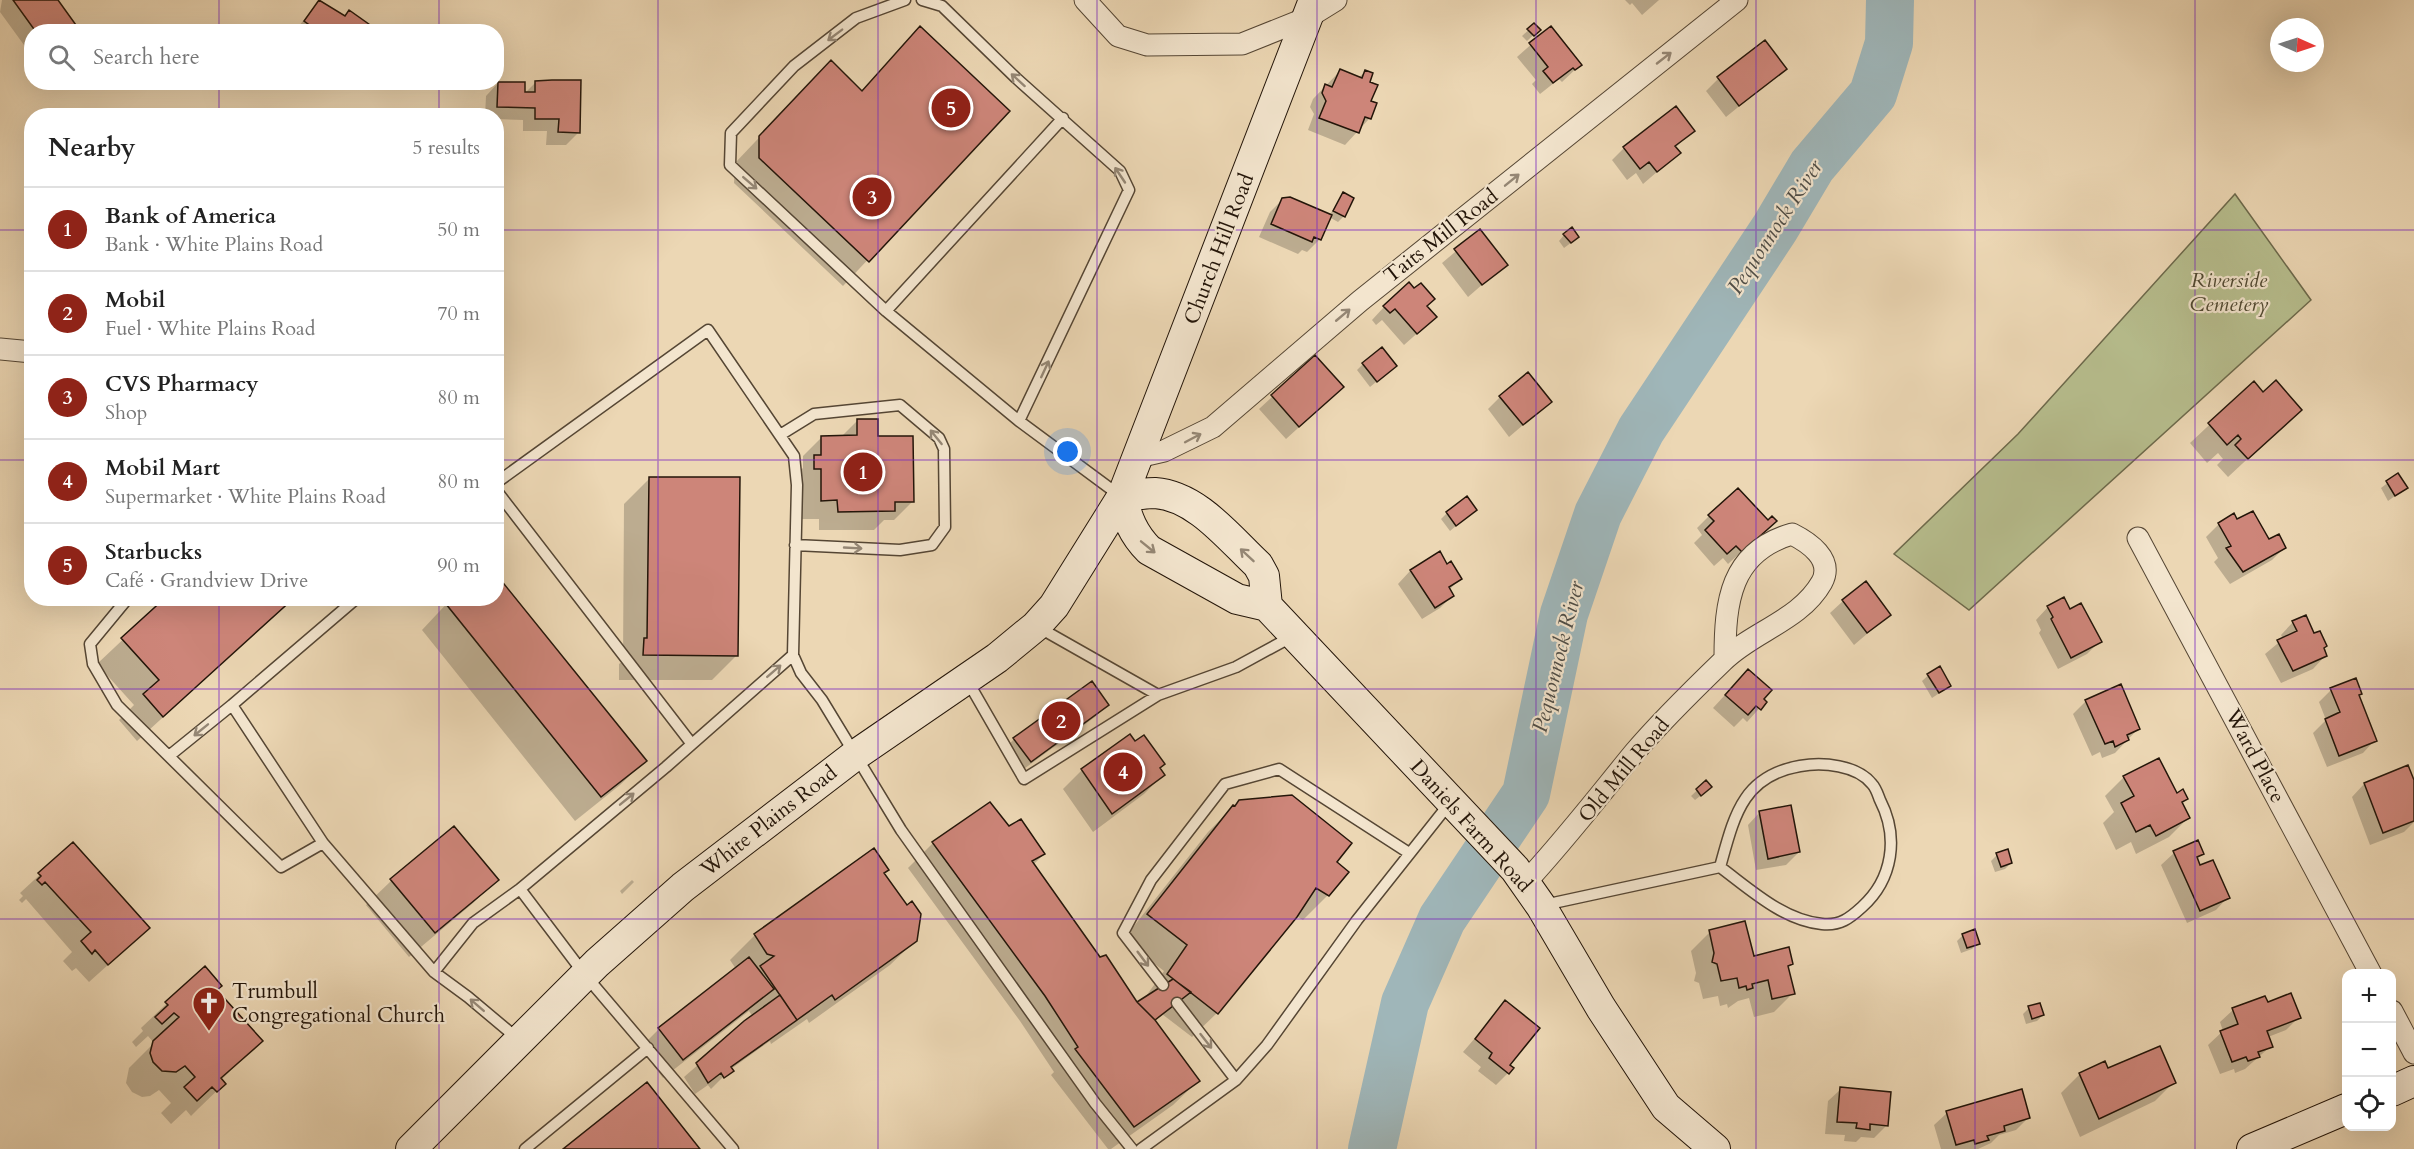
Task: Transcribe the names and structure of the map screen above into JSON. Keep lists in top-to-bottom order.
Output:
{
  "streets": {
    "main road": ["Church Hill Road", "White Plains Road", "Daniels Farm Road"],
    "street": ["Taits Mill Road", "Ward Place", "Old Mill Road"]
  },
  "crossings": [
    ["Taits Mill Road", "Church Hill Road"],
    ["Church Hill Road", "White Plains Road"],
    ["Old Mill Road", "Daniels Farm Road"]
  ],
  "one_way": ["Taits Mill Road"],
  "water": ["Pequonnock River"],
  "parks": ["Riverside Cemetery"],
  "places": {
    "church": ["Trumbull Congregational Church"]
  },
  "north": "right",
  "page": {
    "search": "Search here",
    "pins": [
      "5",
      "3",
      "1",
      "2",
      "4"
    ],
    "heading": ["Nearby", "5 results"],
    "list": [
      {
        "mark": "1",
        "name": "Bank of America",
        "note": "Bank · White Plains Road",
        "value": "50 m"
      },
      {
        "mark": "2",
        "name": "Mobil",
        "note": "Fuel · White Plains Road",
        "value": "70 m"
      },
      {
        "mark": "3",
        "name": "CVS Pharmacy",
        "note": "Shop",
        "value": "80 m"
      },
      {
        "mark": "4",
        "name": "Mobil Mart",
        "note": "Supermarket · White Plains Road",
        "value": "80 m"
      },
      {
        "mark": "5",
        "name": "Starbucks",
        "note": "Café · Grandview Drive",
        "value": "90 m"
      }
    ],
    "map_buttons": ["+", "−"]
  }
}
